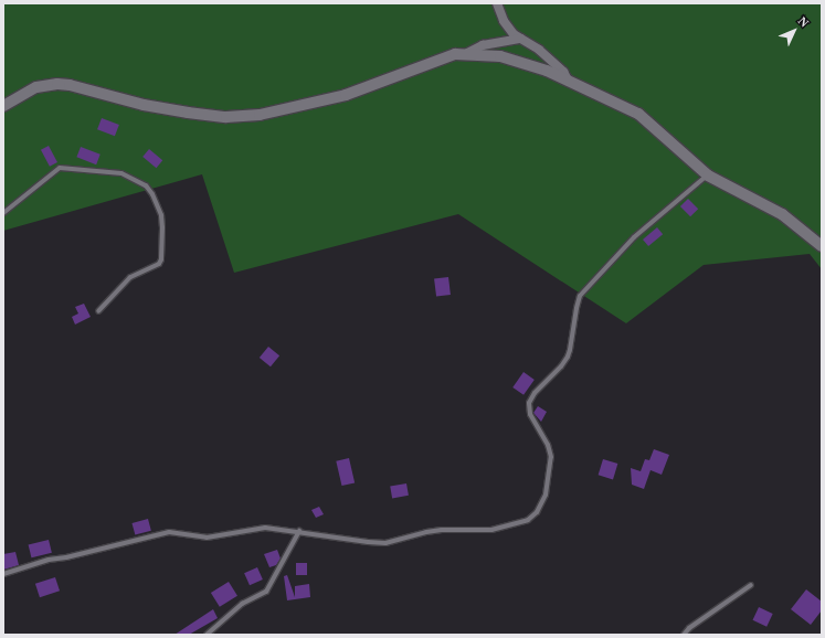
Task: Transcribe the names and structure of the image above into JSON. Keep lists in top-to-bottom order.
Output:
{
  "north": "top right"
}
